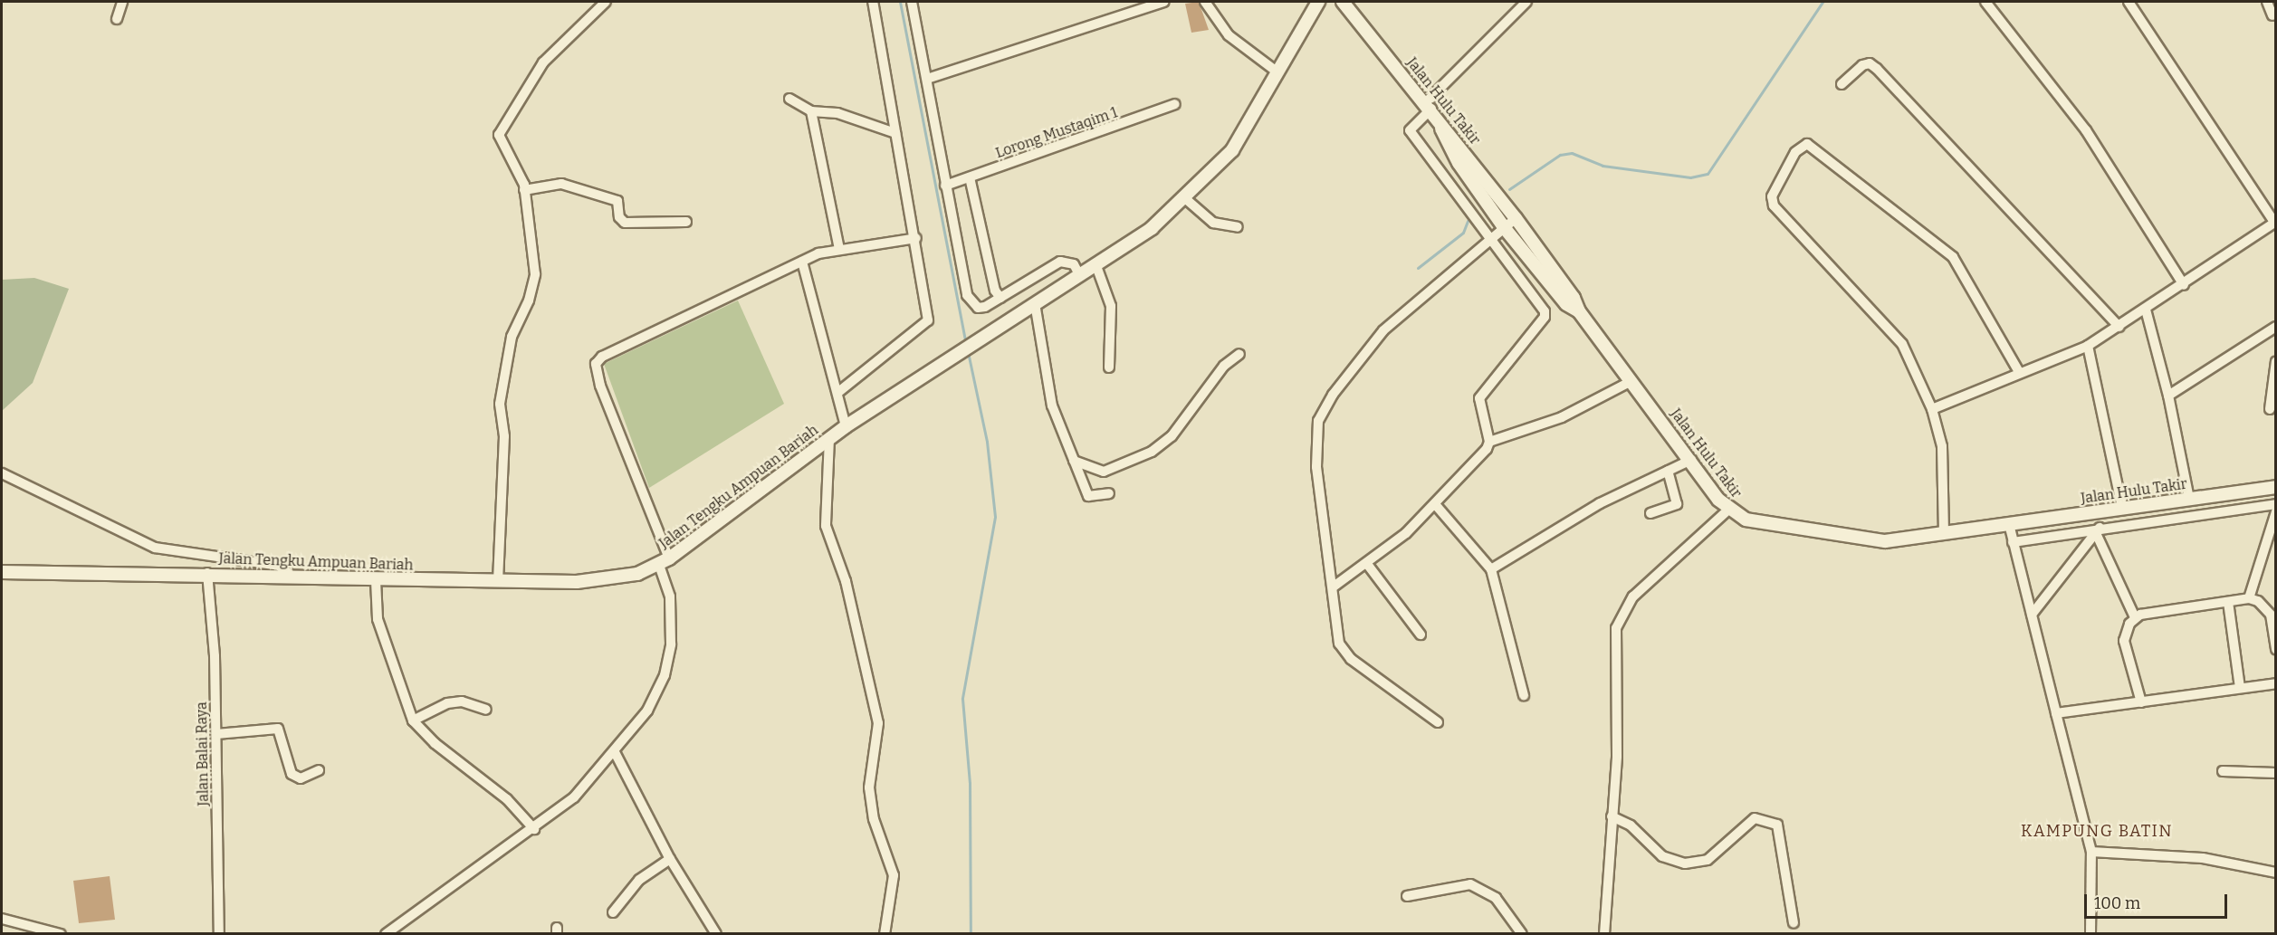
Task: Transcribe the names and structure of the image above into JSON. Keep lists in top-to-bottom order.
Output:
{
  "streets": {
    "main road": ["Jalan Hulu Takir", "Jalan Tengku Ampuan Bariah"],
    "street": ["Lorong Mustaqim 1", "Jalan Balai Raya"]
  },
  "crossings": [
    ["Jalan Tengku Ampuan Bariah", "Jalan Balai Raya"]
  ],
  "districts": ["KAMPUNG BATIN"],
  "scale_bar": "100 m"
}
